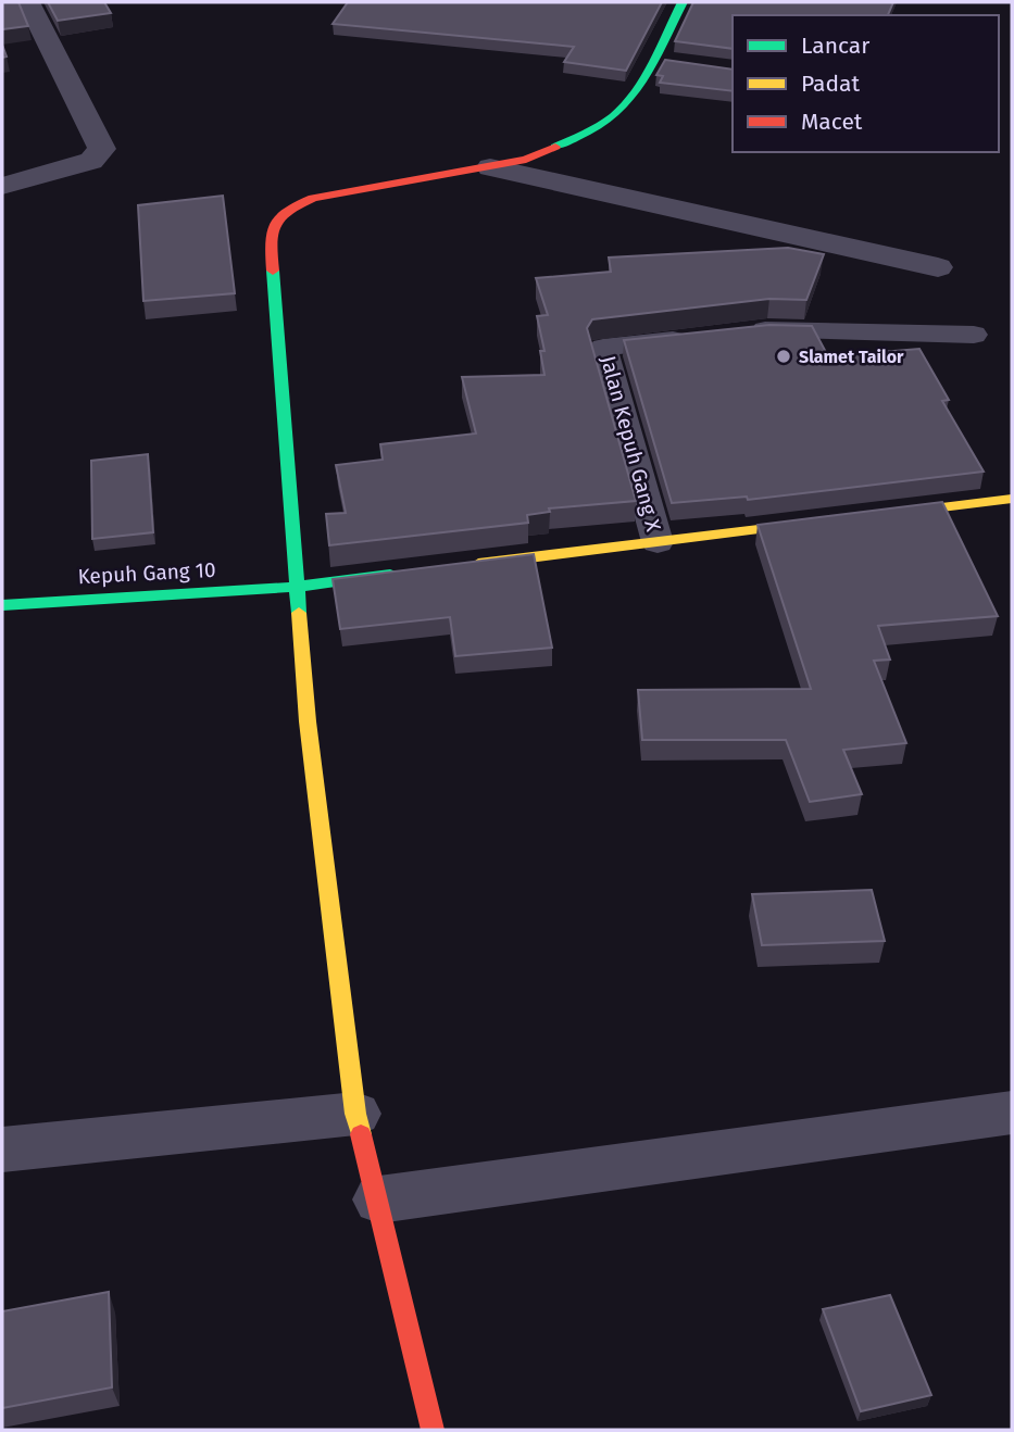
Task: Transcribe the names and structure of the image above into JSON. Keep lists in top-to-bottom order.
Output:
{
  "streets": {
    "street": ["Kepuh Gang 10"],
    "lane": ["Jalan Kepuh Gang X"]
  },
  "places": ["Slamet Tailor"],
  "legend": ["Lancar", "Padat", "Macet"]
}
